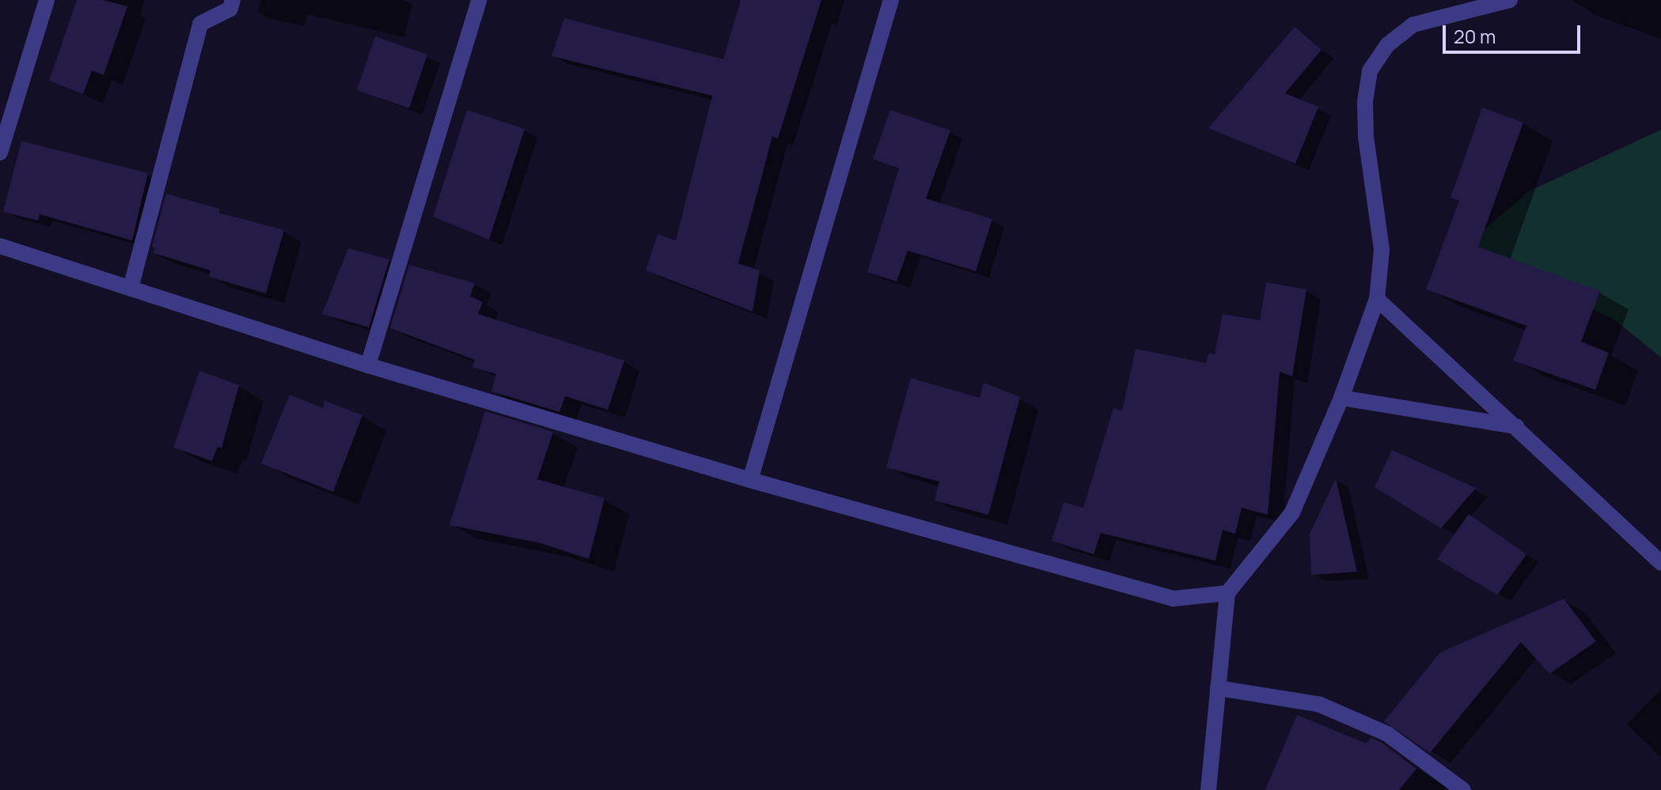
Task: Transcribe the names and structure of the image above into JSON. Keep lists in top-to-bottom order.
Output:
{
  "scale_bar": "20 m"
}
